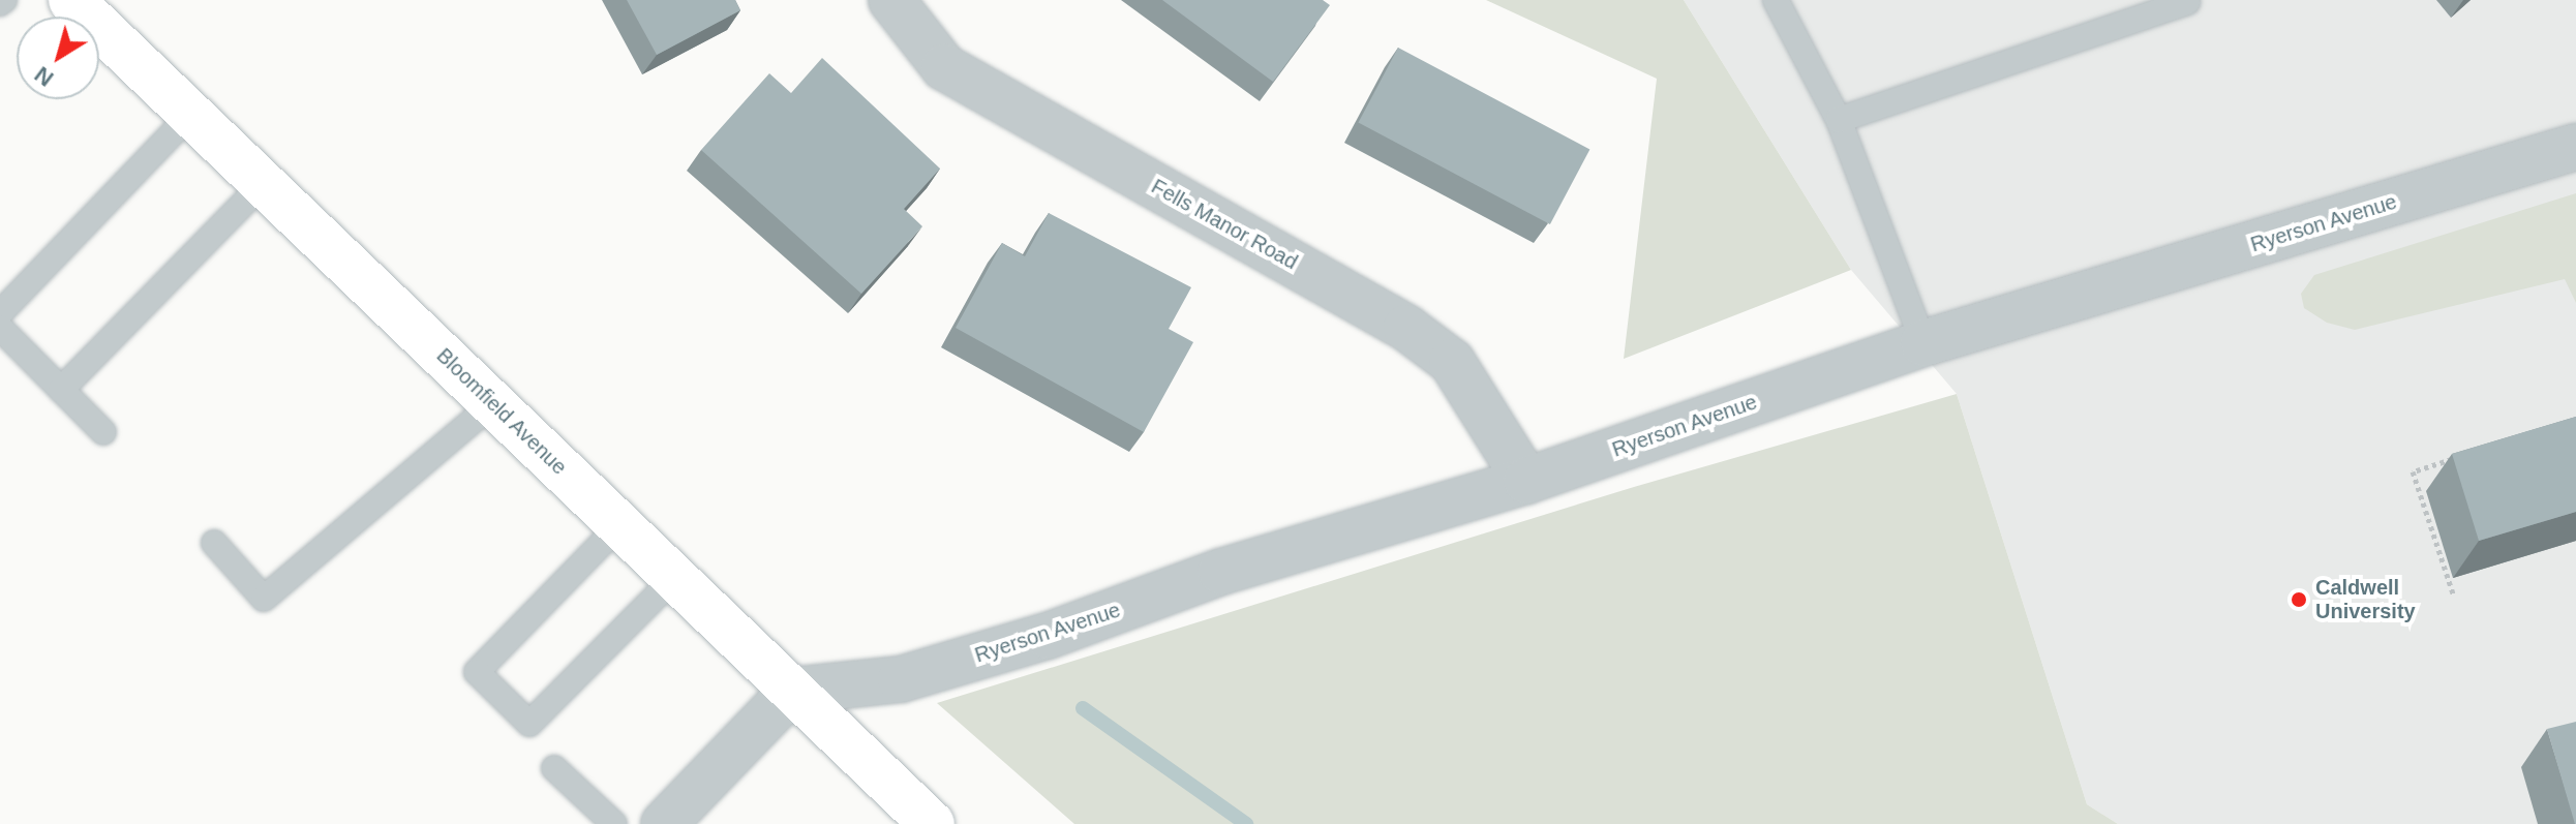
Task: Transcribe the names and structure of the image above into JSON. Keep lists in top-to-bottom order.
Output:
{
  "streets": {
    "main road": ["Bloomfield Avenue"],
    "street": ["Ryerson Avenue", "Fells Manor Road"]
  },
  "crossings": [
    ["Ryerson Avenue", "Fells Manor Road"],
    ["Ryerson Avenue", "Bloomfield Avenue"]
  ],
  "places": ["Caldwell University"],
  "north": "bottom left"
}
